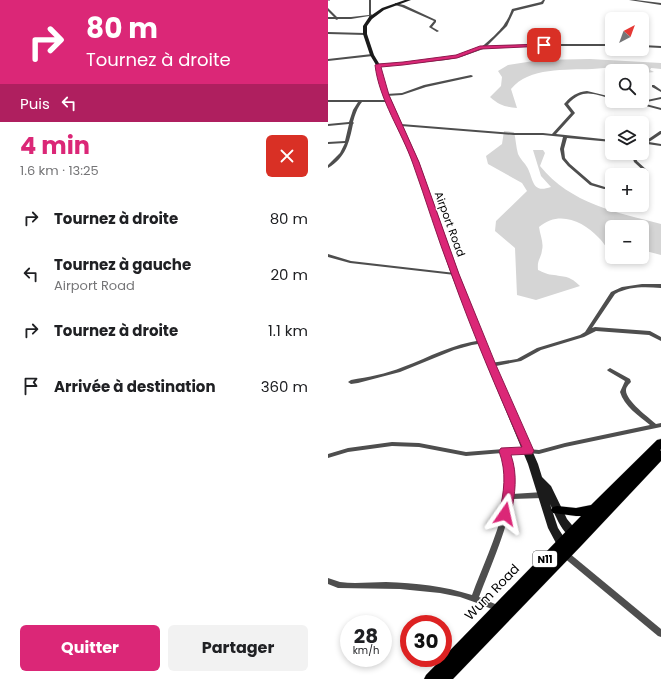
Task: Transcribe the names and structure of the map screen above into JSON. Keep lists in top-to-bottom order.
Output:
{
  "streets": {
    "highway": ["N11", "Wum Road"],
    "main road": ["Airport Road"]
  },
  "crossings": [
    ["Airport Road", "Wum Road"]
  ],
  "north": "top right",
  "page": {
    "turn": ["80 m", "Tournez à droite"],
    "map_buttons": ["+", "−"],
    "then": "Puis",
    "heading": ["4 min", "1.6 km · 13:25"],
    "list": [
      {
        "name": "Tournez à droite",
        "value": "80 m"
      },
      {
        "name": "Tournez à gauche",
        "note": "Airport Road",
        "value": "20 m"
      },
      {
        "name": "Tournez à droite",
        "value": "1.1 km"
      },
      {
        "name": "Arrivée à destination",
        "value": "360 m"
      }
    ],
    "speed": "28 km/h",
    "limit": "30",
    "buttons": ["Quitter", "Partager"]
  }
}
